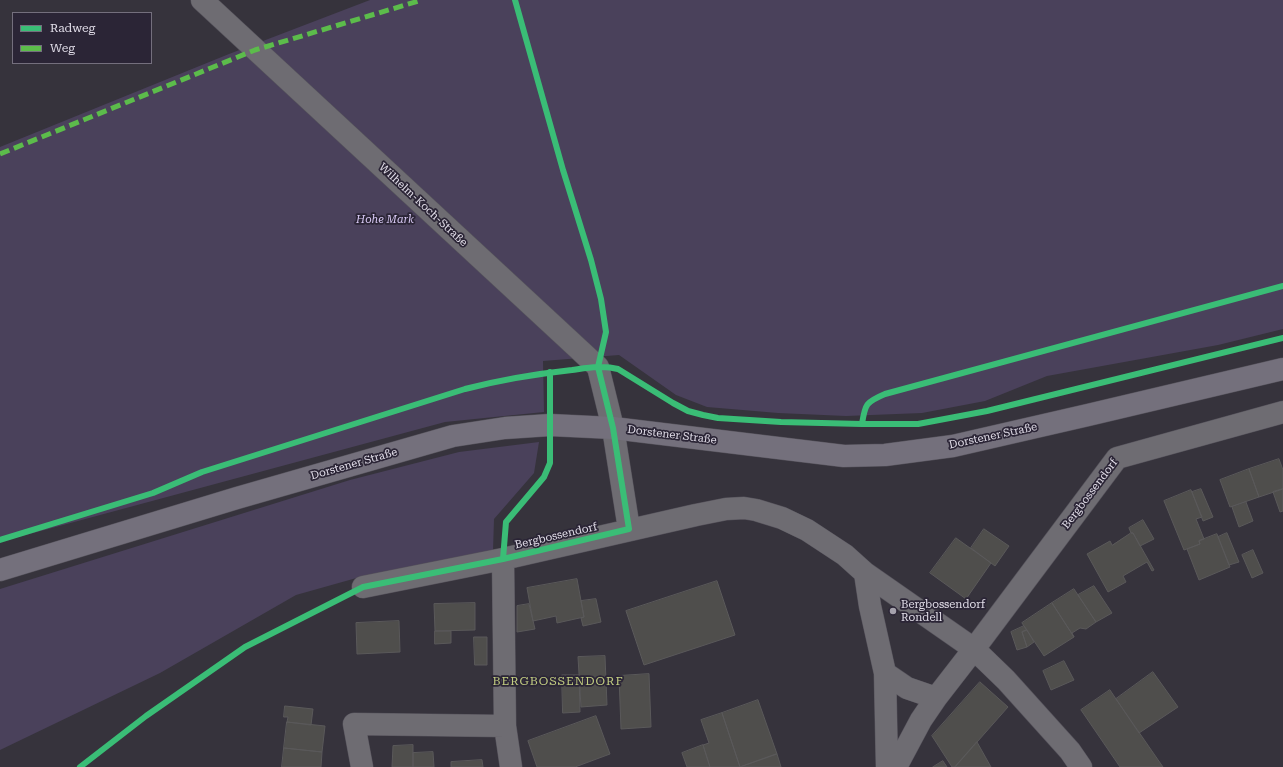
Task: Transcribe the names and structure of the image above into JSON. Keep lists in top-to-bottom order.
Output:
{
  "streets": {
    "main road": ["Dorstener Straße"],
    "street": ["Wilhelm-Koch-Straße", "Bergbossendorf"]
  },
  "crossings": [
    ["Wilhelm-Koch-Straße", "Dorstener Straße"]
  ],
  "districts": ["BERGBOSSENDORF"],
  "parks": ["Hohe Mark"],
  "places": ["Bergbossendorf Rondell"],
  "legend": ["Radweg", "Weg"]
}
